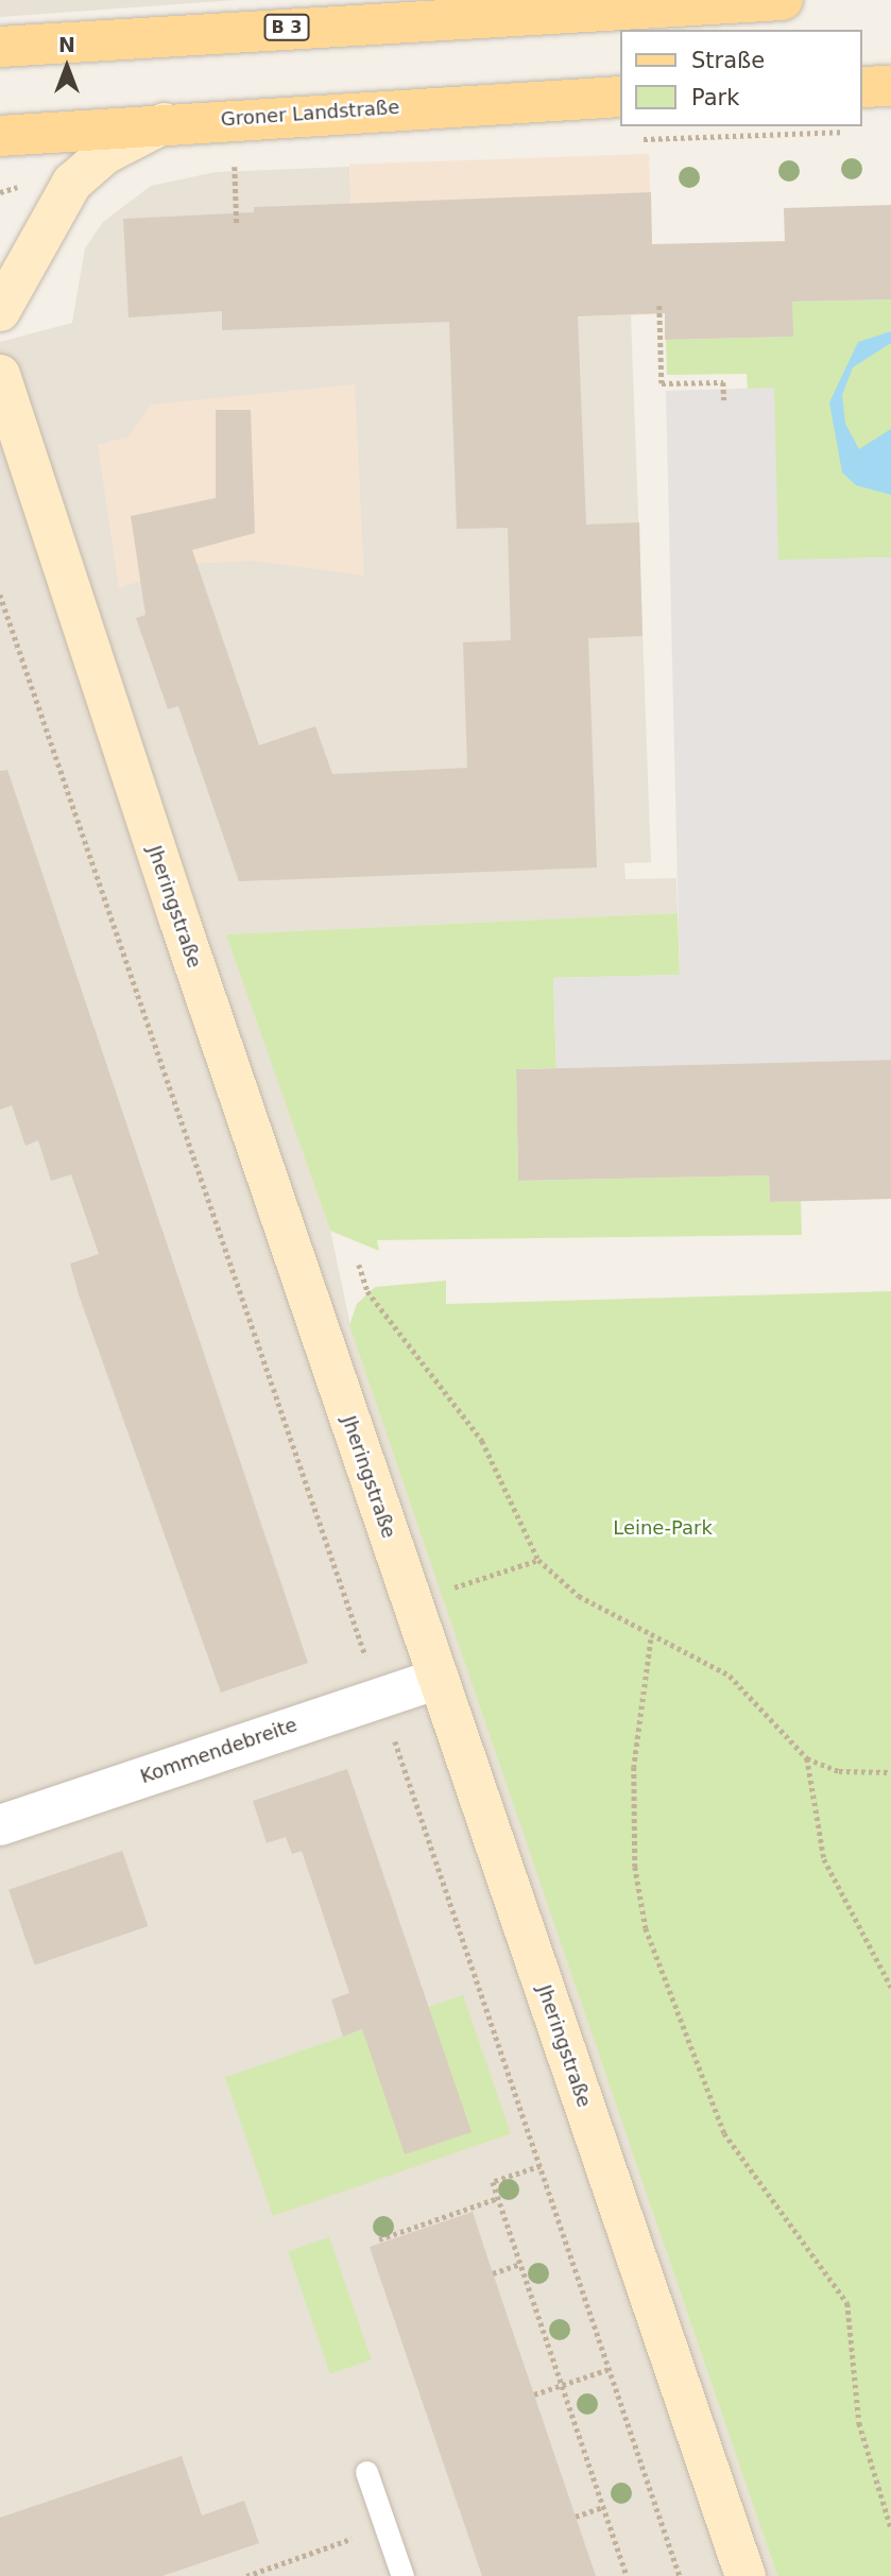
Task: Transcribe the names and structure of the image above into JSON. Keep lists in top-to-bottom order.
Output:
{
  "streets": {
    "main road": ["B 3", "Groner Landstraße", "Jheringstraße"],
    "street": ["Kommendebreite"]
  },
  "crossings": [
    ["Jheringstraße", "Kommendebreite"]
  ],
  "parks": ["Leine-Park"],
  "legend": ["Straße", "Park"],
  "north": "top"
}
